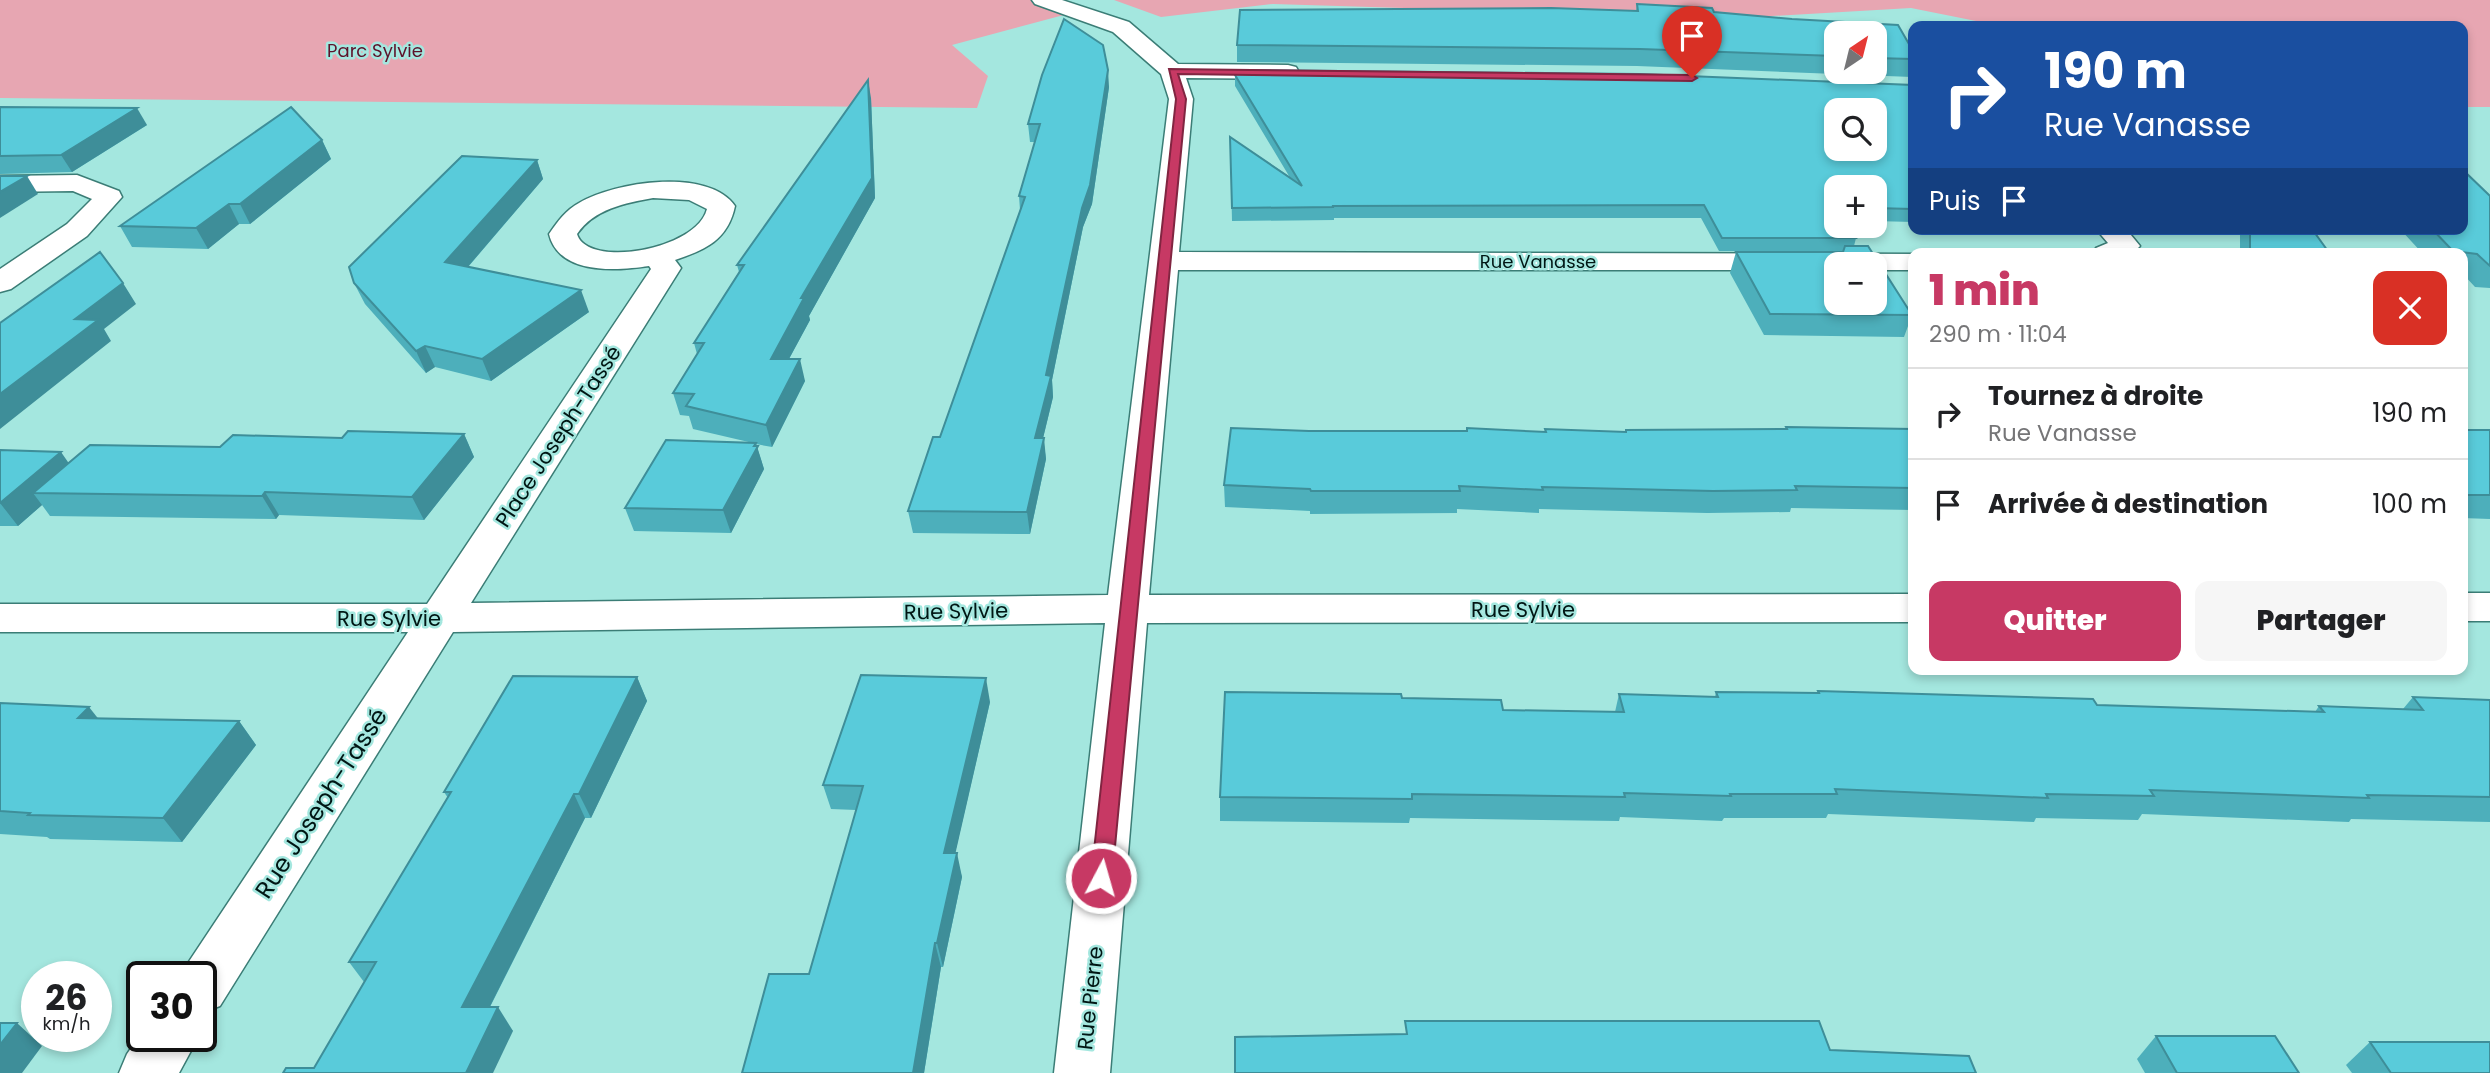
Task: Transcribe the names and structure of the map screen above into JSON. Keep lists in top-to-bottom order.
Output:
{
  "streets": {
    "street": [
      "Rue Vanasse",
      "Place Joseph-Tassé",
      "Rue Sylvie",
      "Rue Joseph-Tassé",
      "Rue Pierre"
    ]
  },
  "crossings": [
    ["Rue Vanasse", "Rue Pierre"],
    ["Place Joseph-Tassé", "Rue Sylvie"],
    ["Place Joseph-Tassé", "Rue Joseph-Tassé"],
    ["Rue Sylvie", "Rue Joseph-Tassé"],
    ["Rue Sylvie", "Rue Pierre"]
  ],
  "parks": ["Parc Sylvie"],
  "north": "top right",
  "page": {
    "map_buttons": ["+", "−"],
    "turn": ["190 m", "Rue Vanasse"],
    "then": "Puis",
    "heading": ["1 min", "290 m · 11:04"],
    "list": [
      {
        "name": "Tournez à droite",
        "note": "Rue Vanasse",
        "value": "190 m"
      },
      {
        "name": "Arrivée à destination",
        "value": "100 m"
      }
    ],
    "buttons": ["Quitter", "Partager"],
    "speed": "26 km/h",
    "limit": "30"
  }
}
